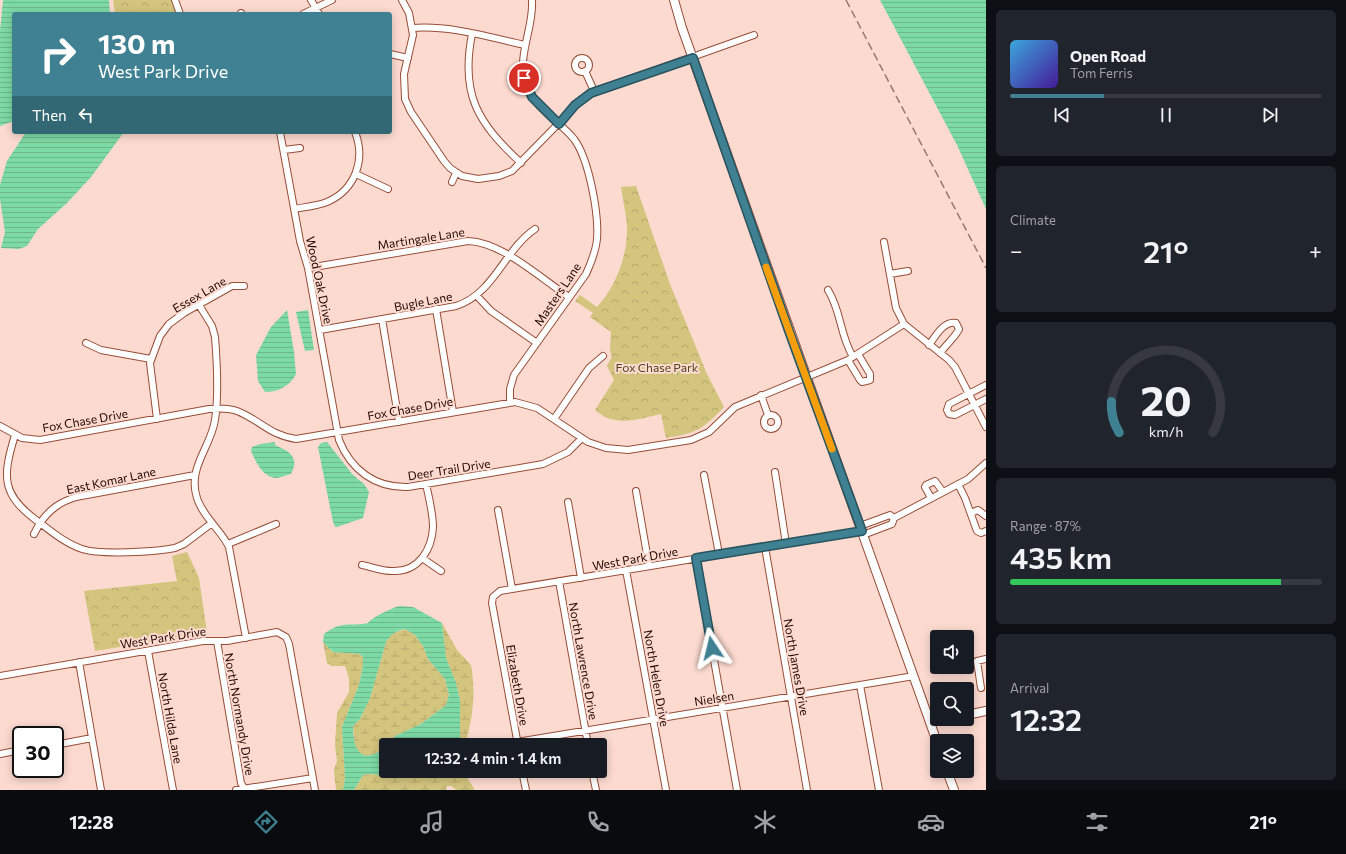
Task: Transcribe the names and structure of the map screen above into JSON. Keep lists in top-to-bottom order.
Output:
{
  "streets": {
    "street": [
      "Martingale Lane",
      "Wood Oak Drive",
      "Essex Lane",
      "Masters Lane",
      "Bugle Lane",
      "Fox Chase Drive",
      "Deer Trail Drive",
      "East Komar Lane",
      "West Park Drive",
      "North Lawrence Drive",
      "North James Drive",
      "North Helen Drive",
      "Elizabeth Drive",
      "Nielsen",
      "North Normandy Drive",
      "North Hilda Lane"
    ]
  },
  "crossings": [
    ["Martingale Lane", "Wood Oak Drive"],
    ["Martingale Lane", "Masters Lane"],
    ["Martingale Lane", "Bugle Lane"],
    ["Wood Oak Drive", "Bugle Lane"],
    ["Wood Oak Drive", "Fox Chase Drive"],
    ["Wood Oak Drive", "Deer Trail Drive"],
    ["Essex Lane", "Fox Chase Drive"],
    ["Masters Lane", "Fox Chase Drive"],
    ["Fox Chase Drive", "Deer Trail Drive"],
    ["West Park Drive", "North Lawrence Drive"],
    ["West Park Drive", "North James Drive"],
    ["West Park Drive", "North Helen Drive"],
    ["West Park Drive", "Elizabeth Drive"],
    ["West Park Drive", "North Normandy Drive"],
    ["West Park Drive", "North Hilda Lane"],
    ["North Lawrence Drive", "Nielsen"],
    ["North James Drive", "Nielsen"],
    ["North Helen Drive", "Nielsen"]
  ],
  "parks": ["Fox Chase Park"],
  "page": {
    "turn": ["130 m", "West Park Drive"],
    "song": ["Open Road", "Tom Ferris"],
    "then": "Then",
    "tile": [
      "Climate",
      ["Range · 87%", "435 km"],
      ["Arrival", "12:32"]
    ],
    "heat": ["−", "21°", "+"],
    "limit": "30",
    "trip": "12:32 · 4 min · 1.4 km",
    "tabs": ["12:28", "21°"],
    "gauge": ["20", "km/h"]
  }
}
